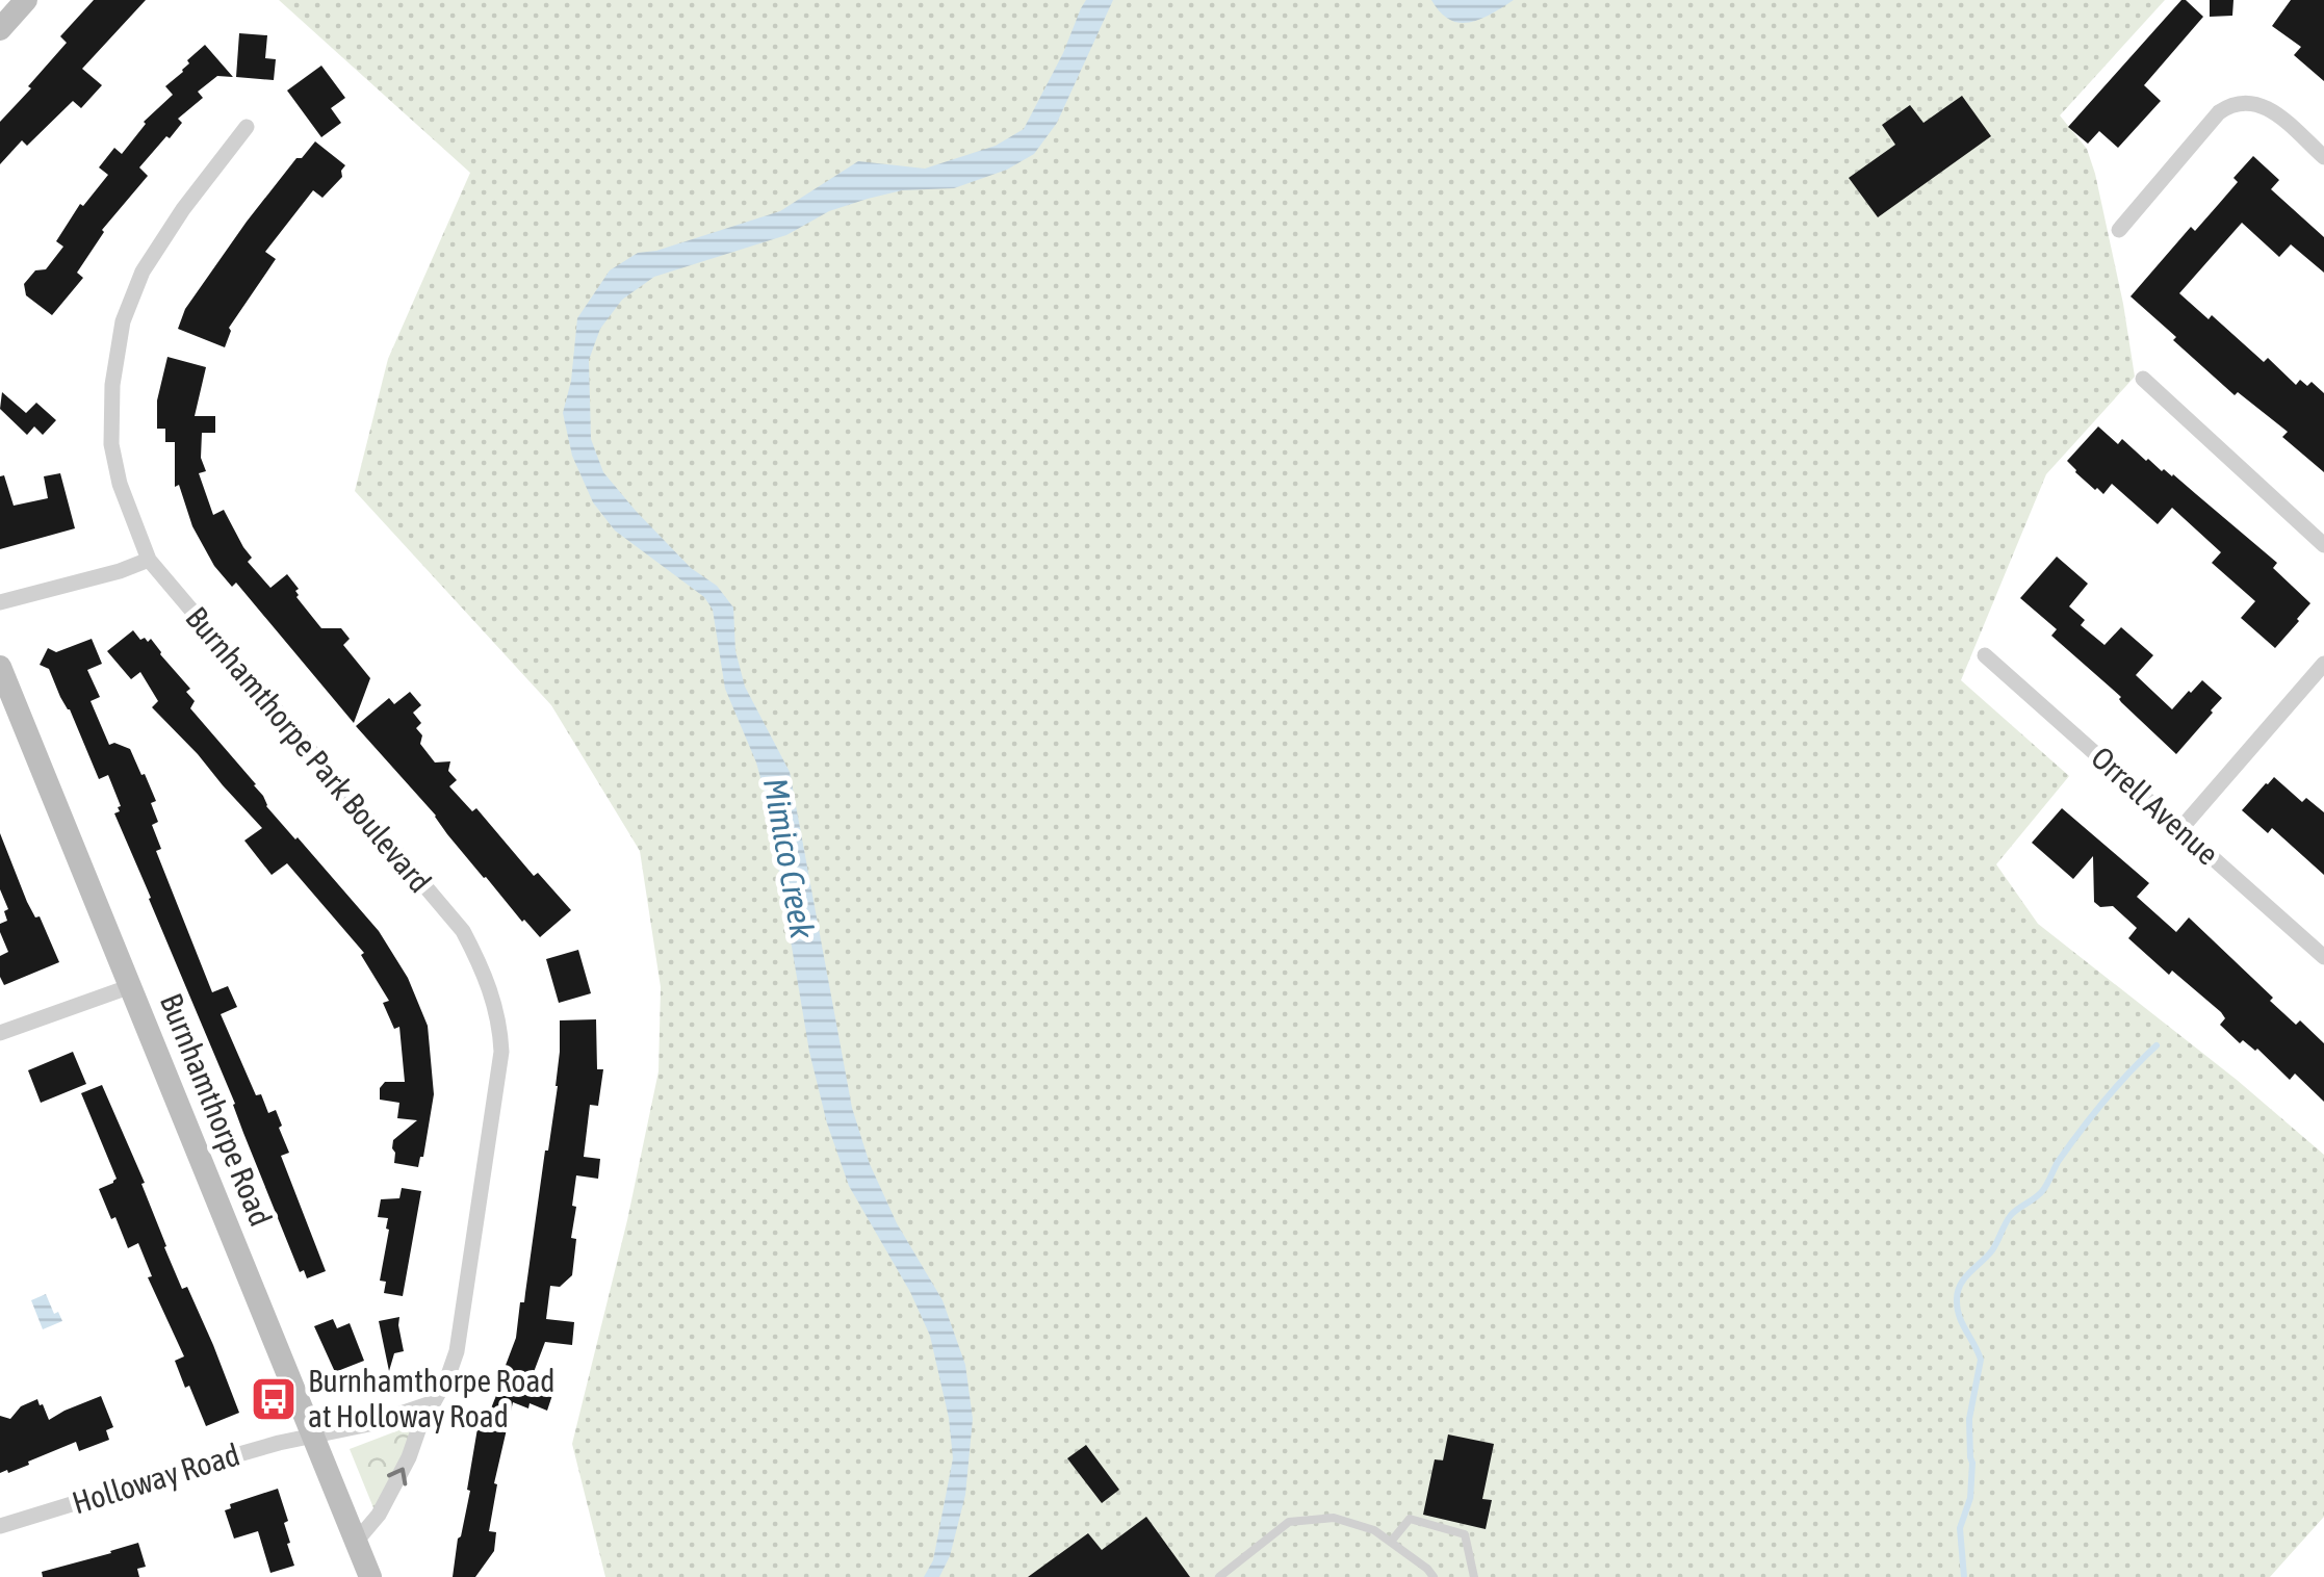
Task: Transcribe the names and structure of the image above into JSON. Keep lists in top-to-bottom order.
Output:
{
  "streets": {
    "main road": ["Burnhamthorpe Road"],
    "street": ["Burnhamthorpe Park Boulevard", "Orrell Avenue", "Holloway Road"]
  },
  "crossings": [
    ["Burnhamthorpe Park Boulevard", "Burnhamthorpe Road"],
    ["Burnhamthorpe Road", "Holloway Road"]
  ],
  "water": ["Mimico Creek"],
  "places": {
    "bus stop": ["Burnhamthorpe Road at Holloway Road"]
  }
}
